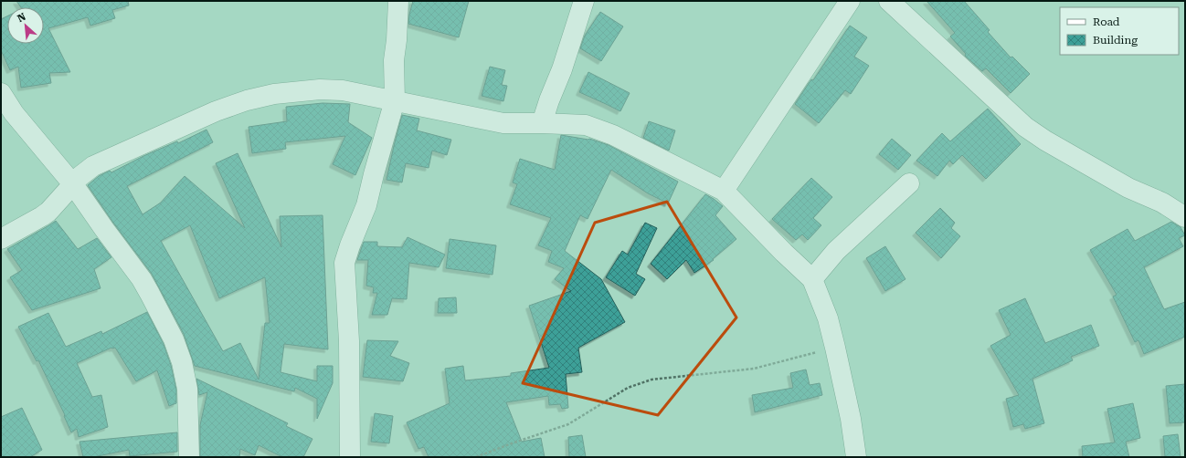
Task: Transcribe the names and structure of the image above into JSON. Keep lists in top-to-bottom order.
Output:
{
  "legend": ["Road", "Building"],
  "north": "top left"
}
